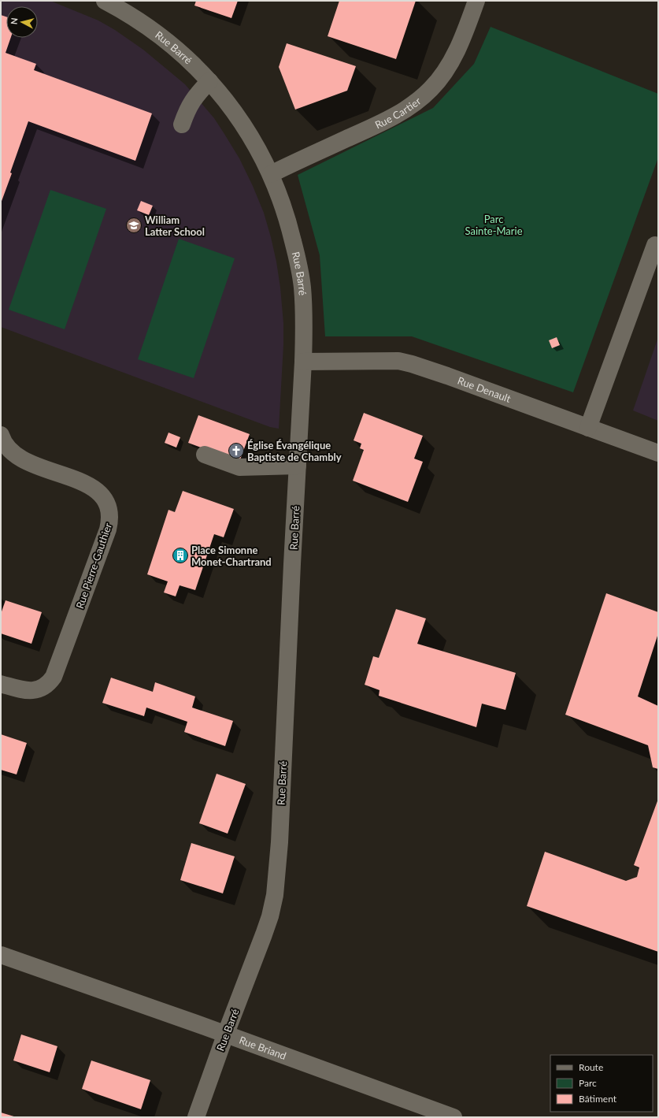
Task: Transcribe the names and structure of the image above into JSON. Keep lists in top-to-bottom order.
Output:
{
  "streets": {
    "street": [
      "Rue Barré",
      "Rue Cartier",
      "Rue Denault",
      "Rue Pierre-Gauthier",
      "Rue Briand"
    ]
  },
  "crossings": [
    ["Rue Barré", "Rue Cartier"],
    ["Rue Barré", "Rue Denault"],
    ["Rue Barré", "Rue Briand"]
  ],
  "parks": ["Parc Sainte-Marie"],
  "places": {
    "school or university": ["William Latter School"],
    "church": ["Église Évangélique Baptiste de Chambly"],
    "building": ["Place Simonne Monet-Chartrand"]
  },
  "legend": ["Route", "Parc", "Bâtiment"],
  "north": "left"
}
